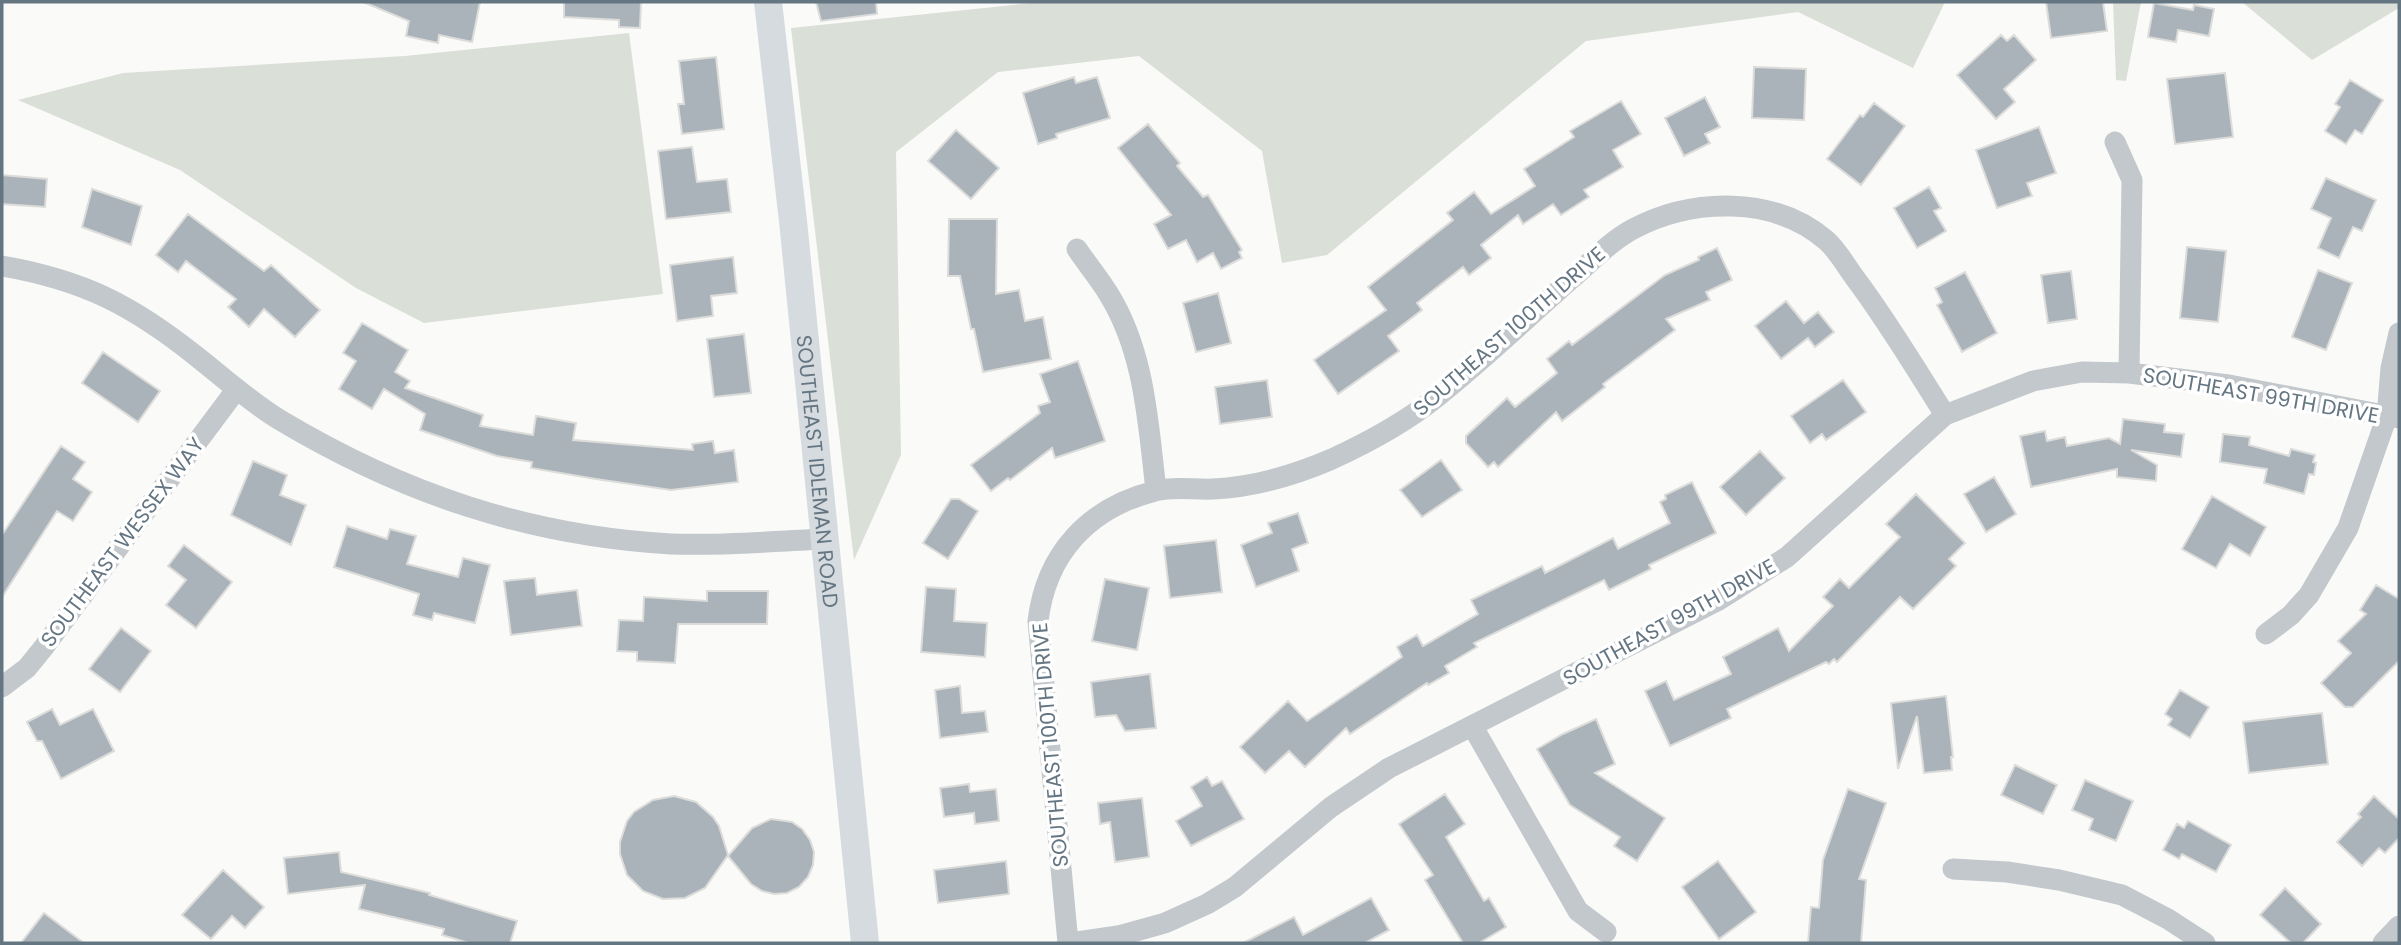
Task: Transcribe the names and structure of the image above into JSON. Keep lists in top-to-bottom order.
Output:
{
  "streets": {
    "main road": ["SOUTHEAST IDLEMAN ROAD"],
    "street": ["SOUTHEAST 100TH DRIVE", "SOUTHEAST 99TH DRIVE", "SOUTHEAST WESSEX WAY"]
  },
  "crossings": [
    ["SOUTHEAST 100TH DRIVE", "SOUTHEAST 99TH DRIVE"]
  ]
}
